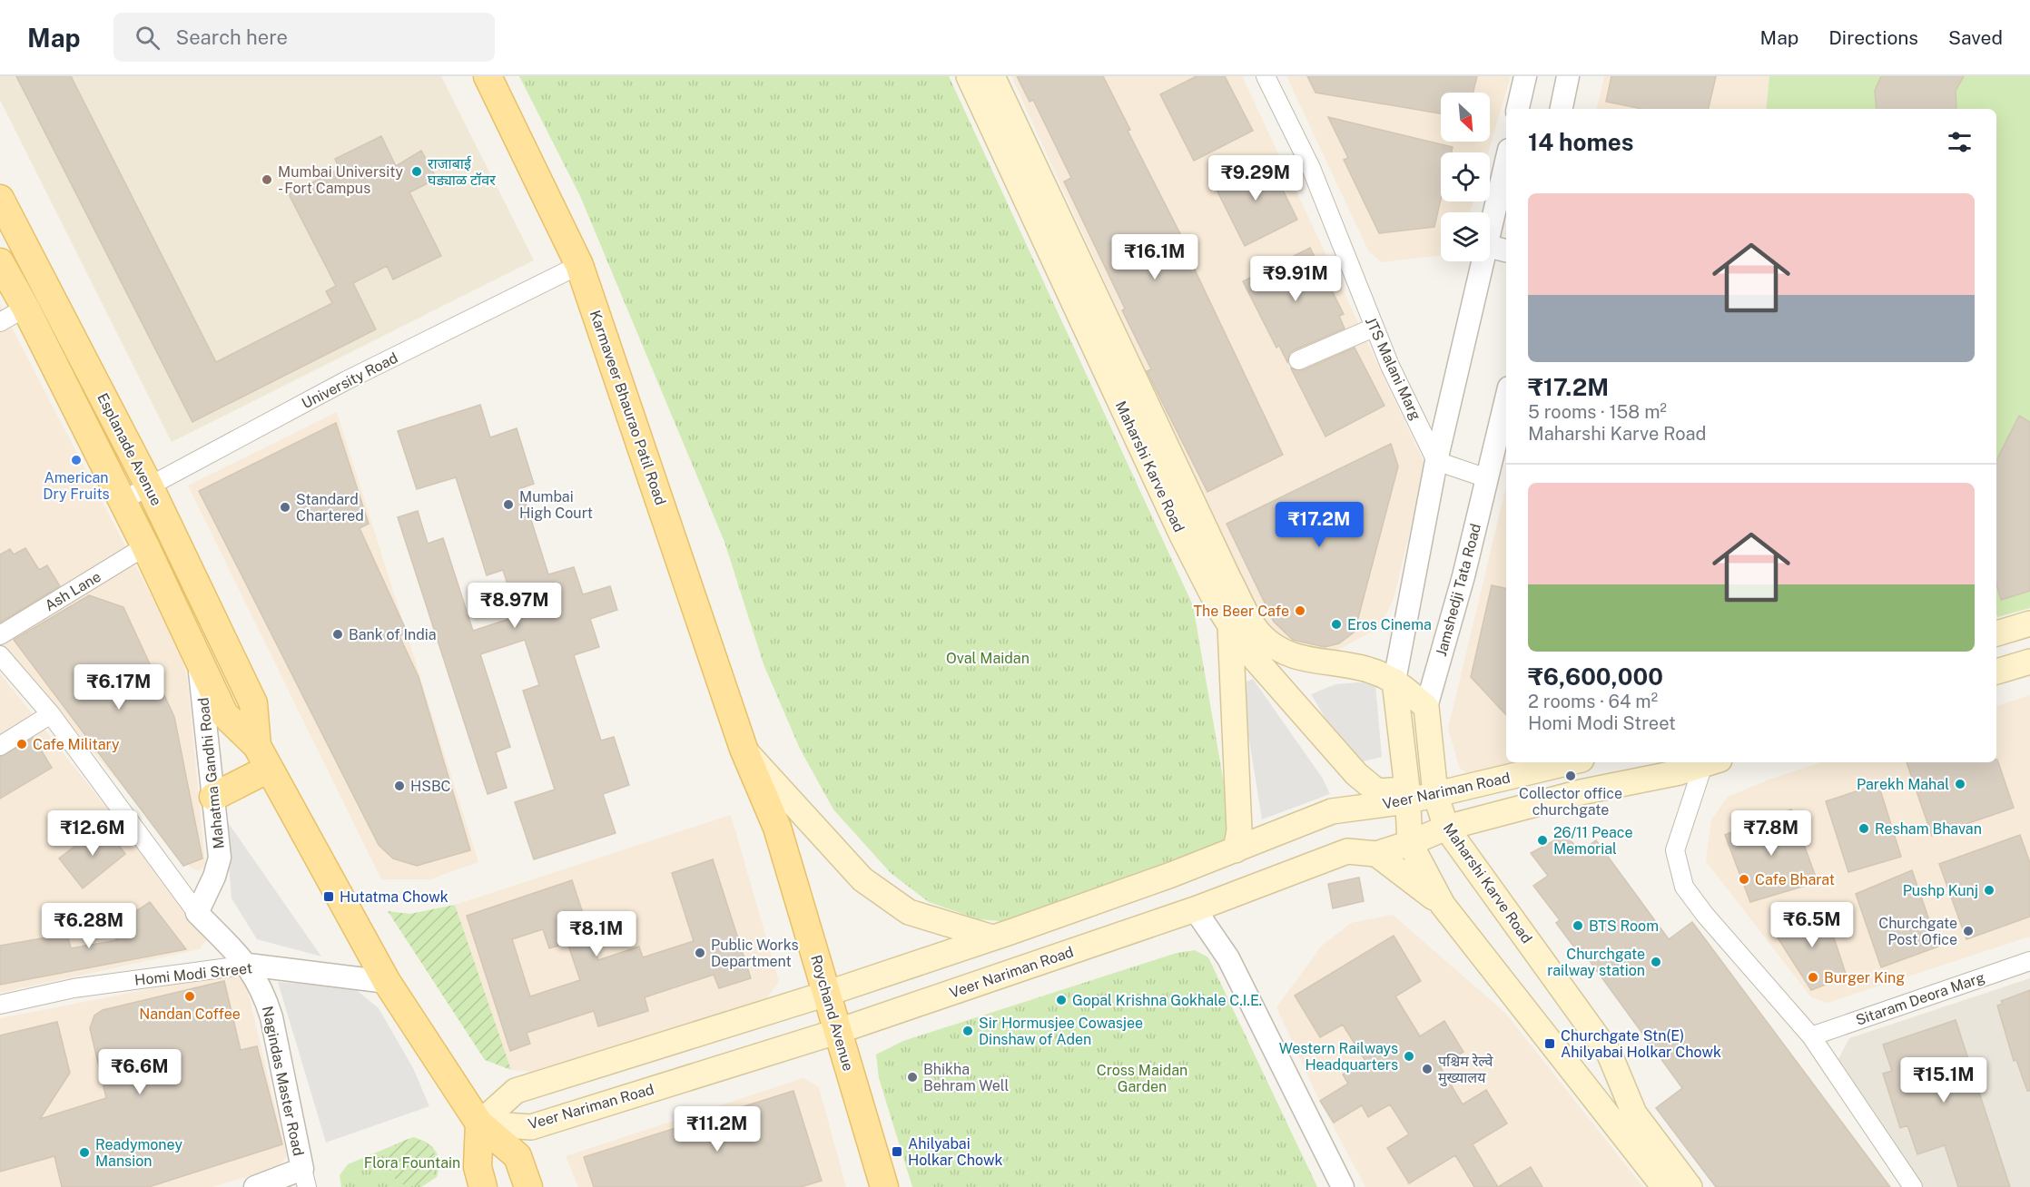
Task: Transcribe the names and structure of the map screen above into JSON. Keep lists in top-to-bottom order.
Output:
{
  "streets": {
    "main road": [
      "Karmaveer Bhaurao Patil Road",
      "Esplanade Avenue",
      "Maharshi Karve Road",
      "Jamshedji Tata Road",
      "Veer Nariman Road",
      "Roychand Avenue"
    ],
    "street": [
      "JTS Malani Marg",
      "University Road",
      "Ash Lane",
      "Mahatma Gandhi Road",
      "Homi Modi Street",
      "Sitaram Deora Marg",
      "Nagindas Master Road"
    ]
  },
  "crossings": [
    ["University Road", "Karmaveer Bhaurao Patil Road"],
    ["University Road", "Esplanade Avenue"],
    ["Karmaveer Bhaurao Patil Road", "Roychand Avenue"],
    ["Maharshi Karve Road", "Jamshedji Tata Road"],
    ["Maharshi Karve Road", "Veer Nariman Road"],
    ["Jamshedji Tata Road", "Veer Nariman Road"],
    ["Mahatma Gandhi Road", "Nagindas Master Road"],
    ["Veer Nariman Road", "Roychand Avenue"],
    ["Homi Modi Street", "Nagindas Master Road"]
  ],
  "parks": ["Oval Maidan", "Cross Maidan Garden", "Flora Fountain"],
  "places": {
    "other": [
      "राजाबाई घड्याळ टॉवर",
      "Mumbai University - Fort Campus",
      "American Dry Fruits",
      "Mumbai High Court",
      "Standard Chartered",
      "The Beer Cafe",
      "Eros Cinema",
      "Bank of India",
      "Cafe Military",
      "Collector office churchgate",
      "Parekh Mahal",
      "HSBC",
      "Resham Bhavan",
      "26/11 Peace Memorial",
      "Cafe Bharat",
      "Pushp Kunj",
      "BTS Room",
      "Churchgate Post Ofice",
      "Public Works Department",
      "Churchgate railway station",
      "Burger King",
      "Nandan Coffee",
      "Gopal Krishna Gokhale C.I.E.",
      "Sir Hormusjee Cowasjee Dinshaw of Aden",
      "Western Railways Headquarters",
      "पश्चिम रेल्वे मुख्यालय",
      "Bhikha Behram Well",
      "Readymoney Mansion"
    ],
    "transit": ["Hutatma Chowk", "Churchgate Stn(E) Ahilyabai Holkar Chowk", "Ahilyabai Holkar Chowk"]
  },
  "north": "bottom right",
  "page": {
    "header": "Map",
    "search": "Search here",
    "nav": ["Map", "Directions", "Saved"],
    "heading": "14 homes",
    "price": [
      "₹9.29M",
      "₹16.1M",
      "₹9.91M",
      "₹17.2M",
      "₹8.97M",
      "₹6.17M",
      "₹12.6M",
      "₹7.8M",
      "₹6.5M",
      "₹6.28M",
      "₹8.1M",
      "₹6.6M",
      "₹15.1M",
      "₹11.2M"
    ],
    "list": [
      {
        "name": "₹17.2M",
        "note": "5 rooms · 158 m² · Maharshi Karve Road"
      },
      {
        "name": "₹6,600,000",
        "note": "2 rooms · 64 m² · Homi Modi Street"
      }
    ]
  }
}
